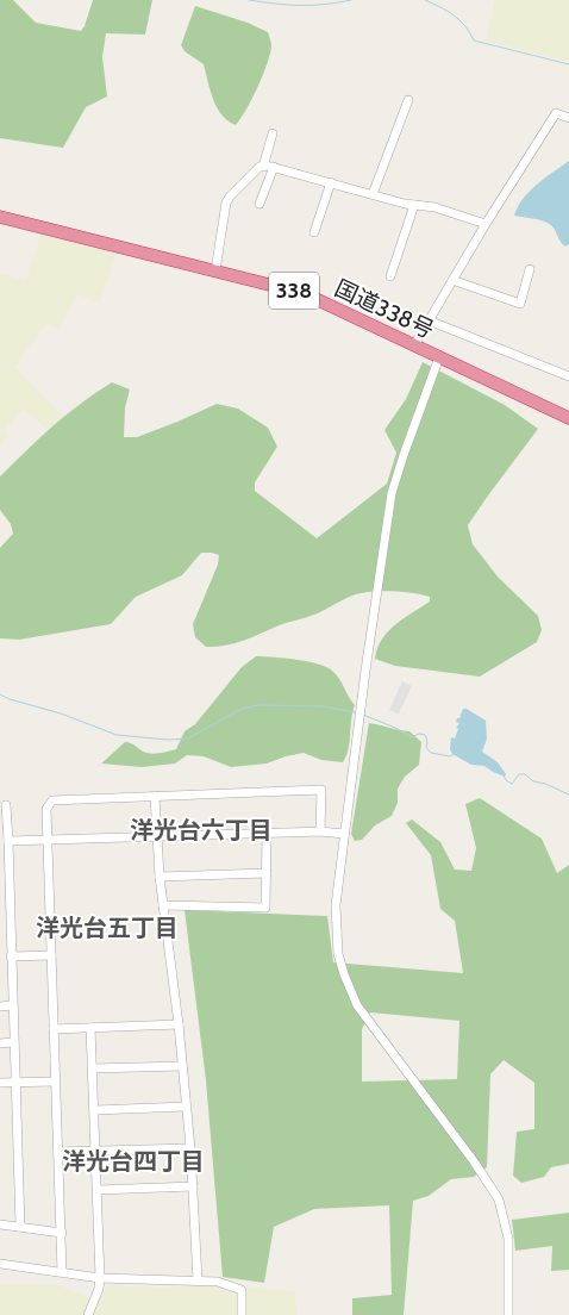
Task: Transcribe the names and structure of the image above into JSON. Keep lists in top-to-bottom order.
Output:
{
  "streets": {
    "highway": ["338", "国道338号"]
  },
  "districts": ["洋光台六丁目", "洋光台五丁目", "洋光台四丁目"]
}
